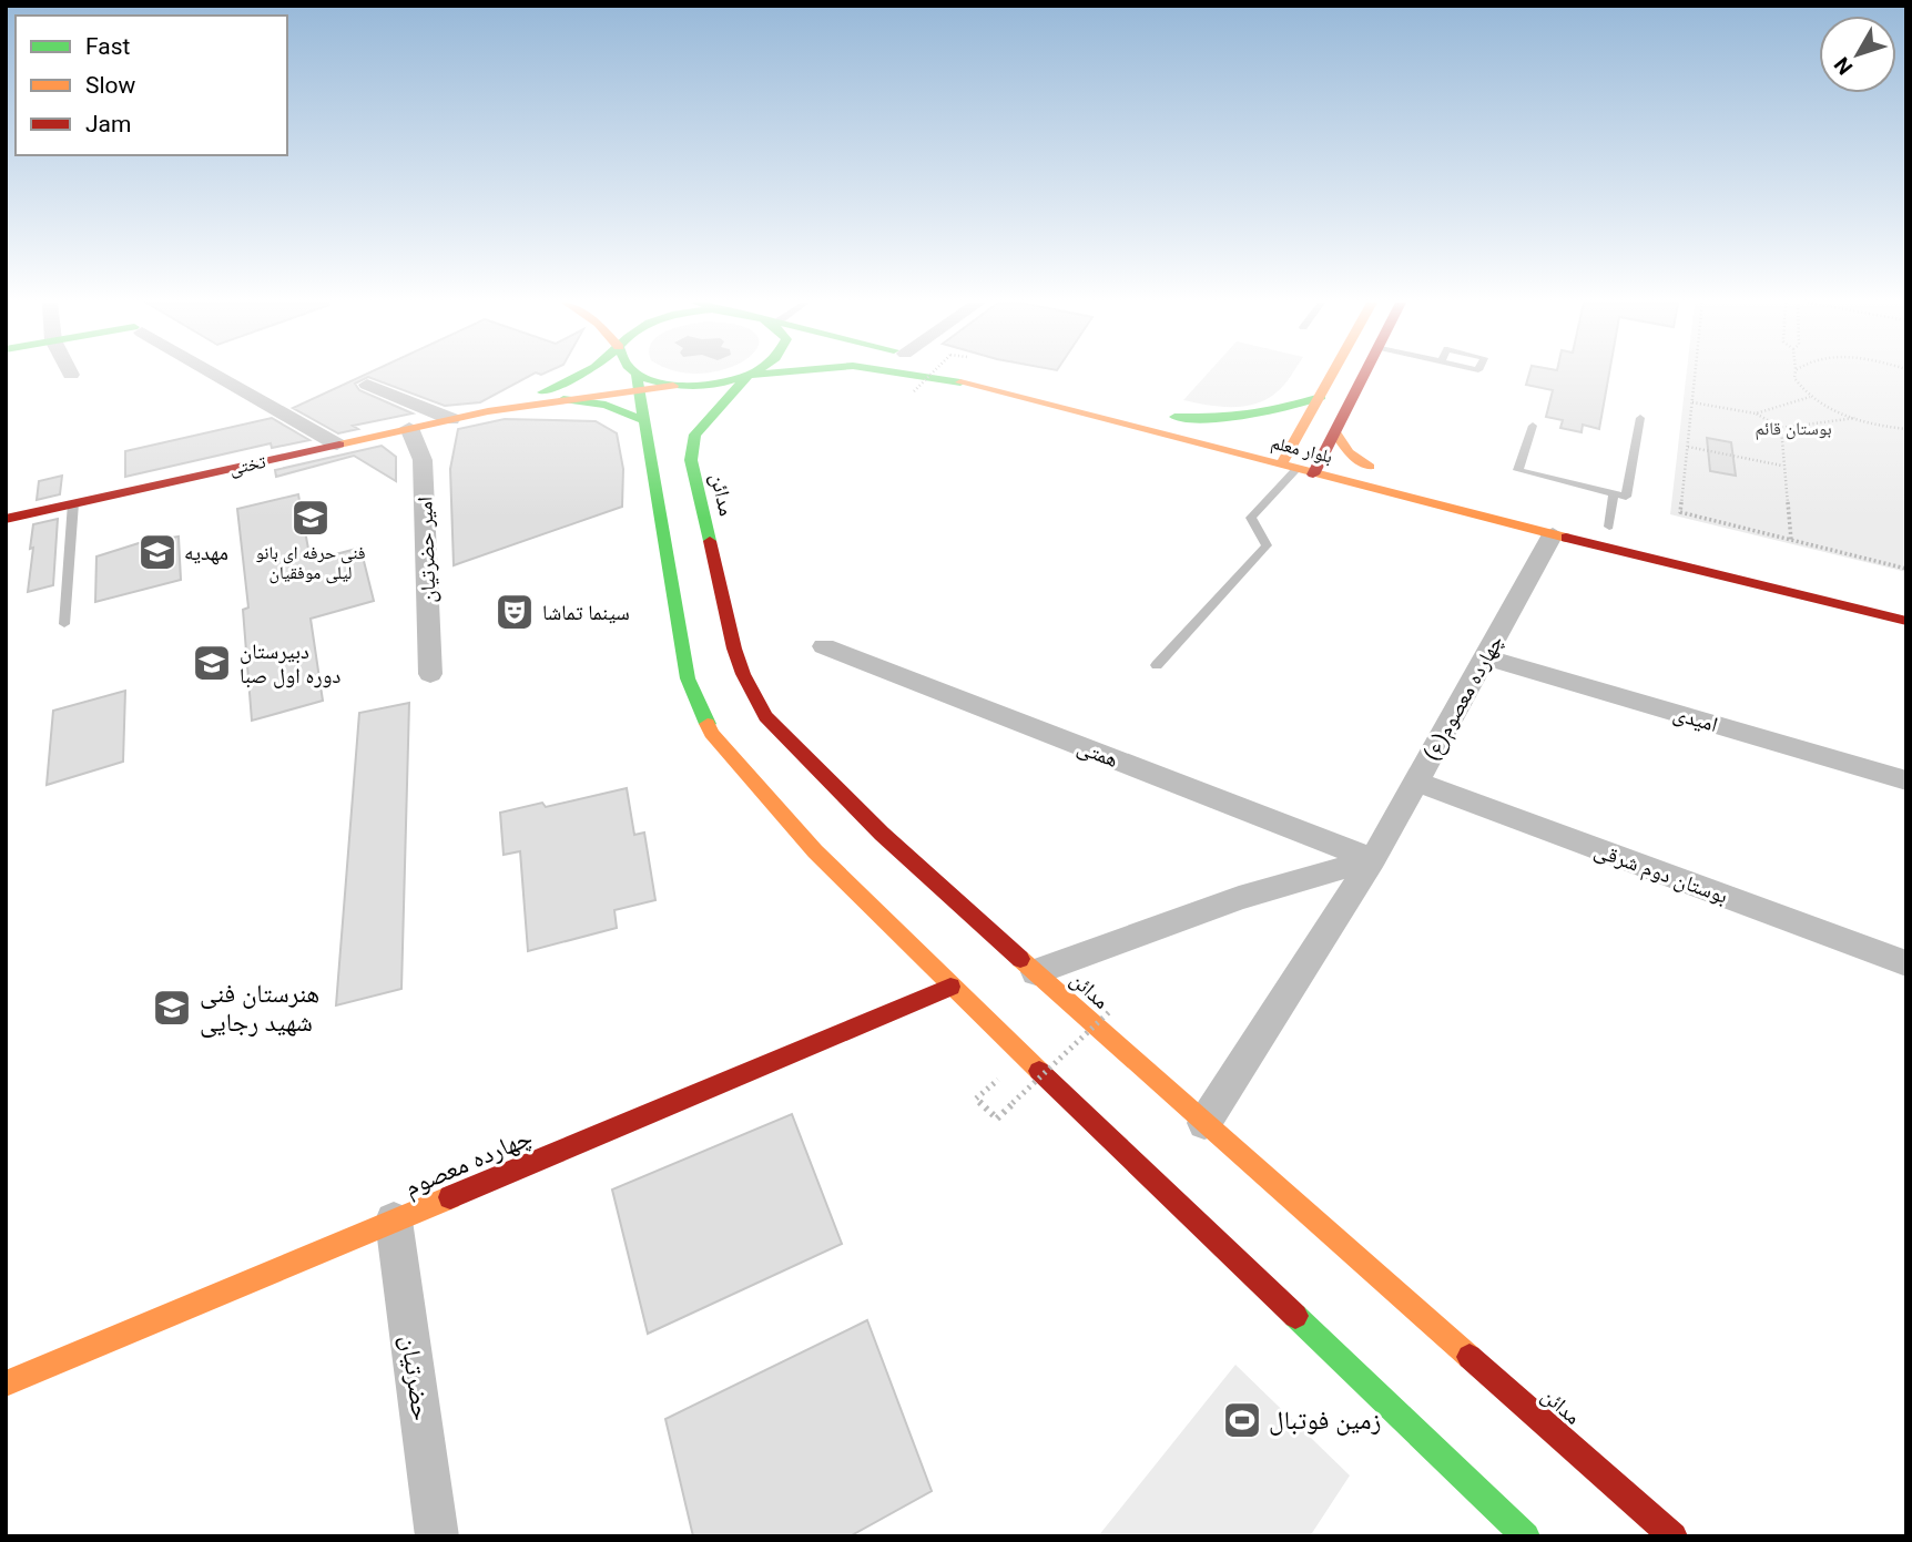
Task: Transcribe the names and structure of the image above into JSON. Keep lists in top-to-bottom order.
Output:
{
  "streets": {
    "main road": [
      "بلوار معلم",
      "تختی",
      "مدائن",
      "چهارده معصوم"
    ],
    "street": [
      "امیر حضرتیان",
      "چهارده معصوم(ع)",
      "امیدی",
      "همتی",
      "بوستان دوم شرقی",
      "حضرتیان"
    ]
  },
  "crossings": [
    ["بلوار معلم", "تختی"],
    ["بلوار معلم", "مدائن"],
    ["بلوار معلم", "چهارده معصوم(ع)"],
    ["تختی", "امیر حضرتیان"],
    ["مدائن", "چهارده معصوم(ع)"],
    ["چهارده معصوم(ع)", "امیدی"],
    ["چهارده معصوم(ع)", "همتی"],
    ["چهارده معصوم(ع)", "بوستان دوم شرقی"],
    ["چهارده معصوم", "حضرتیان"]
  ],
  "parks": ["بوستان قائم"],
  "places": {
    "school or university": [
      "فنی حرفه ای بانو لیلی موفقیان",
      "مهدیه",
      "دبیرستان دوره اول صبا",
      "هنرستان فنی شهید رجایی"
    ],
    "theatre": ["سینما تماشا"],
    "sports": ["زمین فوتبال"]
  },
  "legend": ["Fast", "Slow", "Jam"],
  "north": "bottom left"
}
